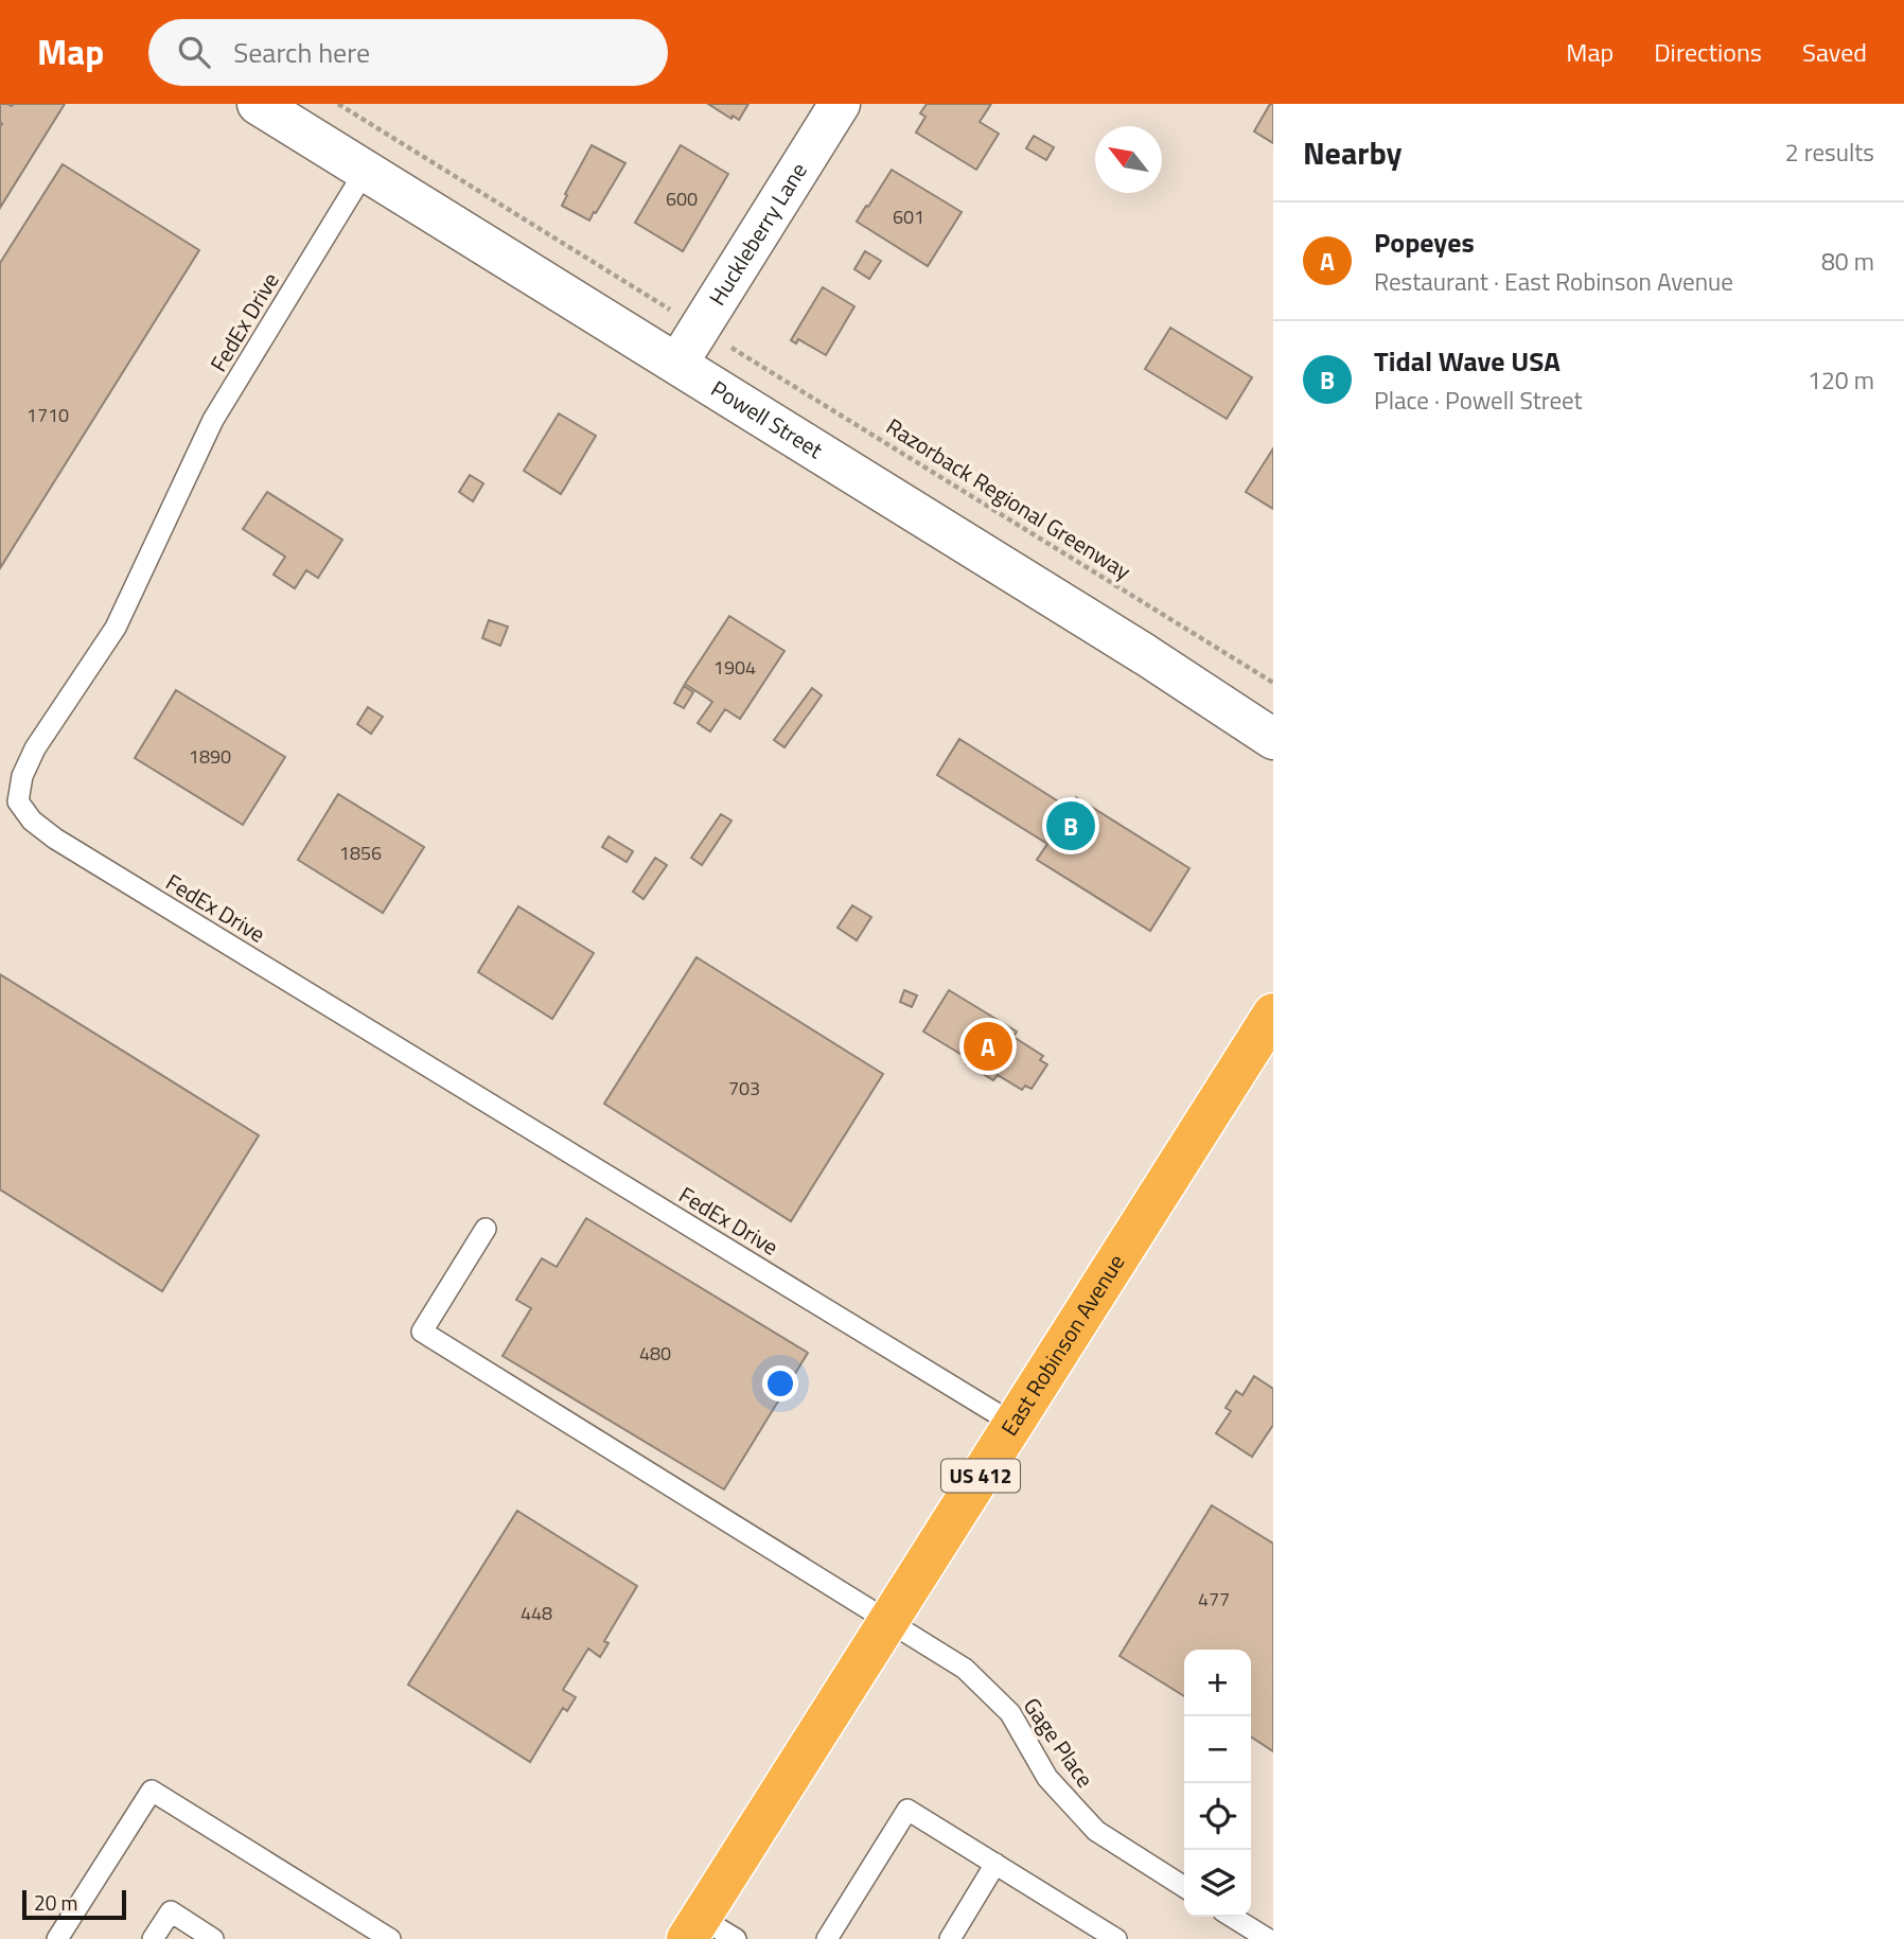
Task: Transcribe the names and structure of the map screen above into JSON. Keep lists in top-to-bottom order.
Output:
{
  "streets": {
    "highway": ["East Robinson Avenue", "US 412"],
    "street": ["Huckleberry Lane", "Powell Street"],
    "lane": ["FedEx Drive", "Gage Place"],
    "path": ["Razorback Regional Greenway"]
  },
  "crossings": [
    ["Huckleberry Lane", "Powell Street"],
    ["FedEx Drive", "Powell Street"],
    ["FedEx Drive", "East Robinson Avenue"],
    ["East Robinson Avenue", "Gage Place"]
  ],
  "house_numbers": [
    "600",
    "601",
    "1710",
    "1904",
    "1890",
    "1856",
    "703",
    "480",
    "477",
    "448"
  ],
  "scale_bar": "20 m",
  "north": "top left",
  "page": {
    "header": "Map",
    "search": "Search here",
    "nav": ["Map", "Directions", "Saved"],
    "heading": ["Nearby", "2 results"],
    "list": [
      {
        "mark": "A",
        "name": "Popeyes",
        "note": "Restaurant · East Robinson Avenue",
        "value": "80 m"
      },
      {
        "mark": "B",
        "name": "Tidal Wave USA",
        "note": "Place · Powell Street",
        "value": "120 m"
      }
    ],
    "pins": ["B", "A"],
    "map_buttons": ["+", "−"],
    "scale": "20 m"
  }
}
